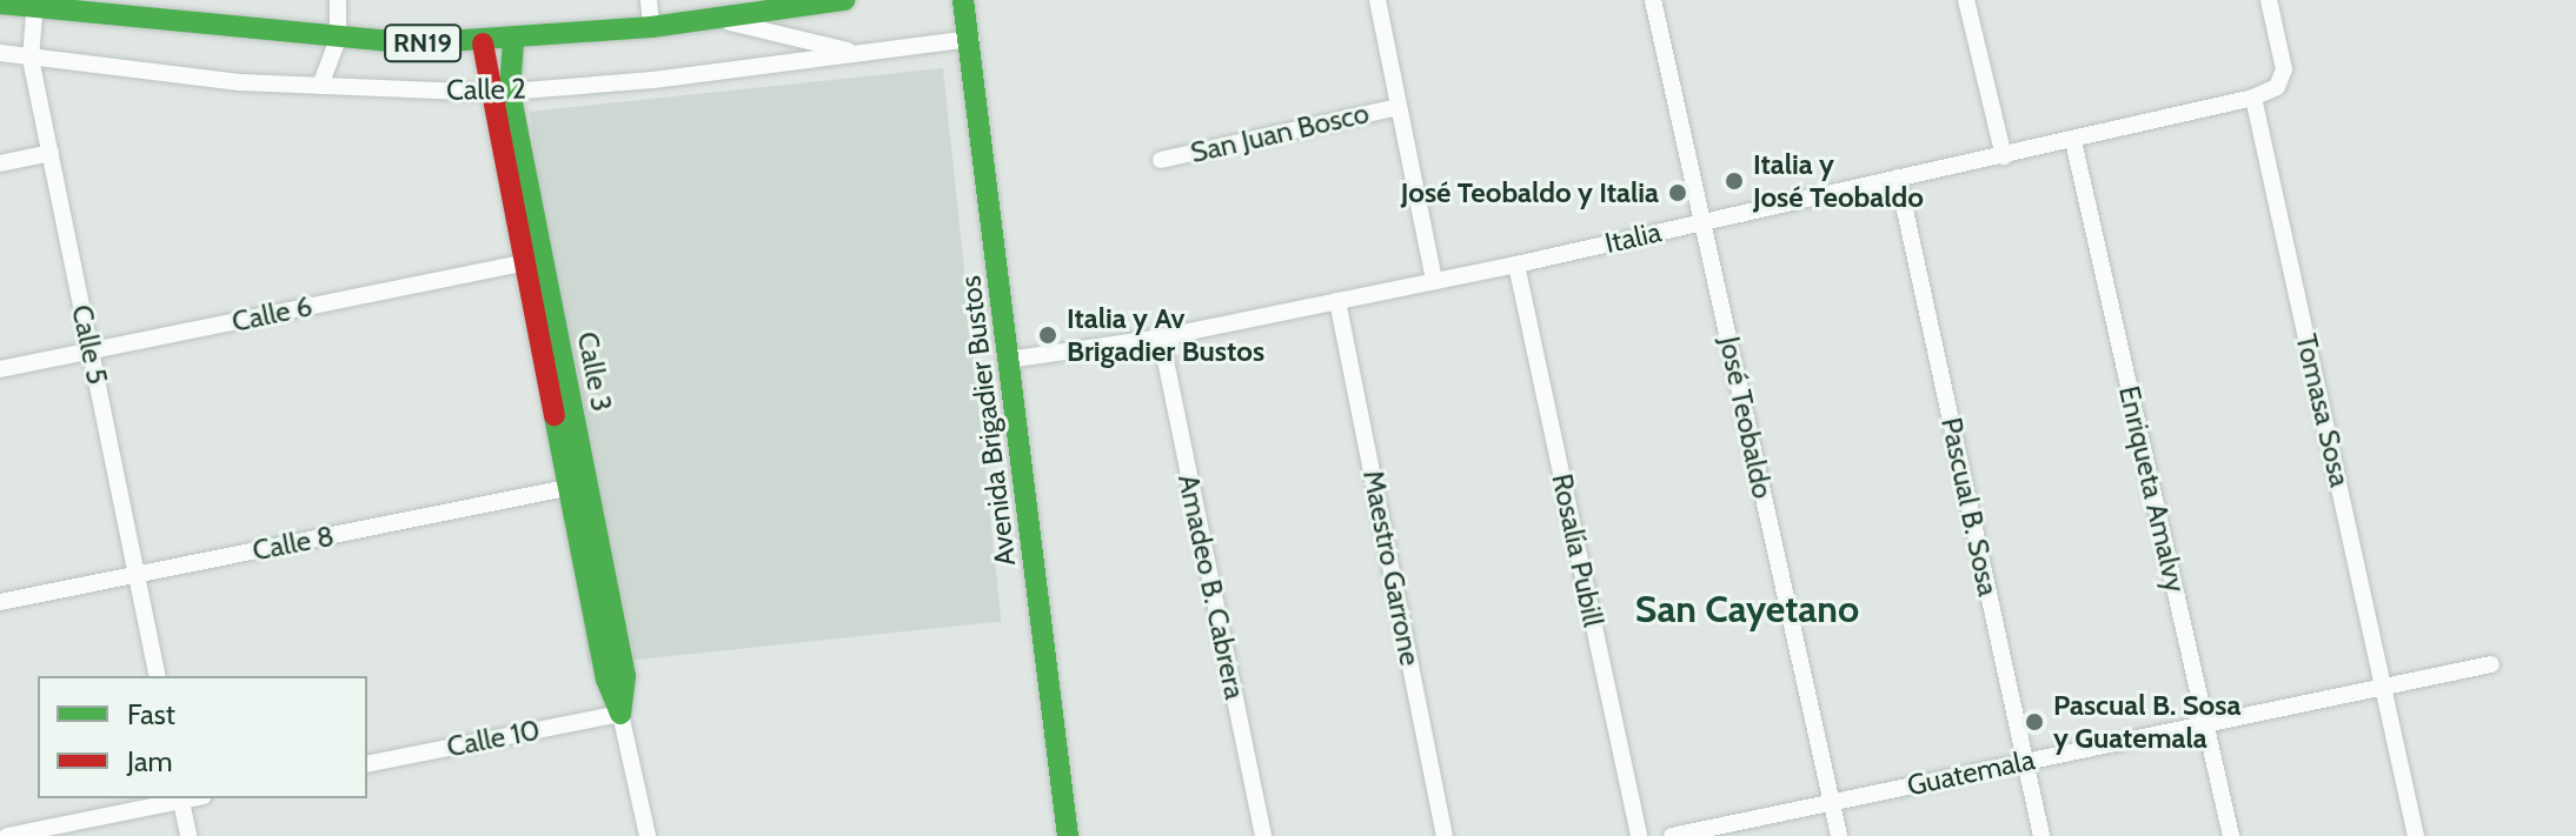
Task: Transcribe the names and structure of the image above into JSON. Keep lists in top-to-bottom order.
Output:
{
  "streets": {
    "street": [
      "RN19",
      "Calle 2",
      "San Juan Bosco",
      "Italia",
      "Calle 6",
      "Calle 5",
      "Calle 3",
      "Tomasa Sosa",
      "José Teobaldo",
      "Avenida Brigadier Bustos",
      "Enriqueta Amalvy",
      "Pascual B. Sosa",
      "Calle 8",
      "Rosalía Pubill",
      "Maestro Garrone",
      "Amadeo B. Cabrera",
      "Calle 10",
      "Guatemala"
    ]
  },
  "crossings": [
    ["RN19", "Calle 5"],
    ["RN19", "Calle 3"],
    ["Calle 2", "Calle 5"],
    ["Calle 2", "Calle 3"],
    ["Calle 2", "Avenida Brigadier Bustos"],
    ["Italia", "Tomasa Sosa"],
    ["Italia", "José Teobaldo"],
    ["Italia", "Avenida Brigadier Bustos"],
    ["Italia", "Enriqueta Amalvy"],
    ["Italia", "Pascual B. Sosa"],
    ["Italia", "Rosalía Pubill"],
    ["Italia", "Maestro Garrone"],
    ["Italia", "Amadeo B. Cabrera"],
    ["Calle 6", "Calle 5"],
    ["Calle 6", "Calle 3"],
    ["Calle 5", "Calle 8"],
    ["Calle 3", "Calle 8"],
    ["Calle 3", "Calle 10"],
    ["Tomasa Sosa", "Guatemala"],
    ["José Teobaldo", "Guatemala"],
    ["Enriqueta Amalvy", "Guatemala"],
    ["Pascual B. Sosa", "Guatemala"]
  ],
  "districts": ["San Cayetano"],
  "places": [
    "Italia y José Teobaldo",
    "José Teobaldo y Italia",
    "Italia y Av Brigadier Bustos",
    "Pascual B. Sosa y Guatemala"
  ],
  "legend": ["Fast", "Jam"]
}
